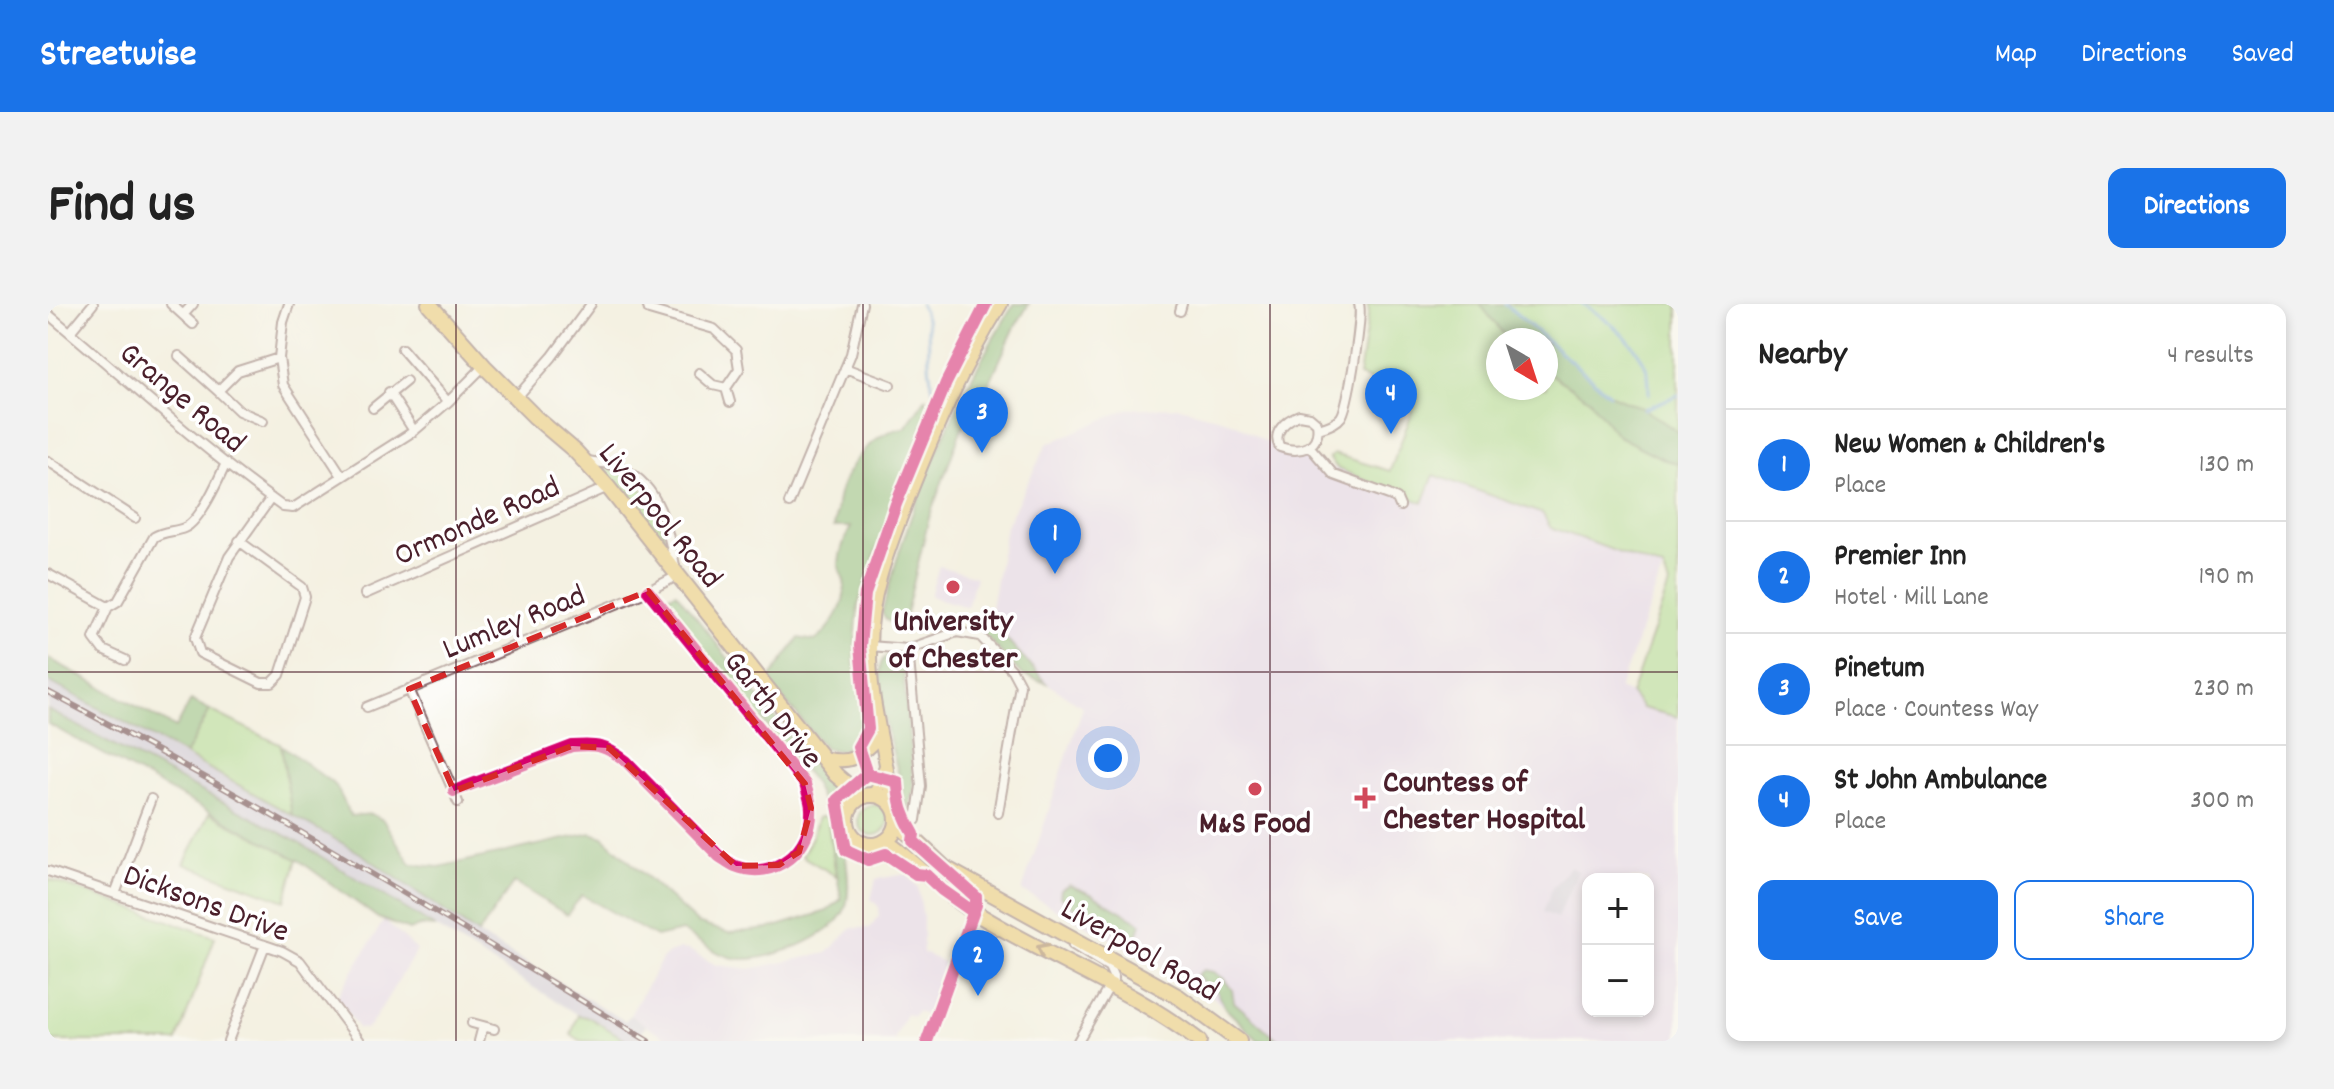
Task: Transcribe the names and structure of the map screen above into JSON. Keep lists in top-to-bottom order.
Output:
{
  "streets": {
    "highway": ["Liverpool Road"],
    "street": [
      "Grange Road",
      "Ormonde Road",
      "Lumley Road",
      "Garth Drive",
      "Dicksons Drive"
    ]
  },
  "crossings": [
    ["Liverpool Road", "Ormonde Road"],
    ["Liverpool Road", "Lumley Road"],
    ["Lumley Road", "Garth Drive"]
  ],
  "places": {
    "other": ["University of Chester", "M&S Food"],
    "health": ["Countess of Chester Hospital"]
  },
  "north": "bottom right",
  "page": {
    "header": "Streetwise",
    "nav": ["Map", "Directions", "Saved"],
    "title": "Find us",
    "buttons": [
      "Directions",
      ["Save", "Share"]
    ],
    "heading": ["Nearby", "4 results"],
    "pins": [
      "4",
      "3",
      "1",
      "2"
    ],
    "list": [
      {
        "mark": "1",
        "name": "New Women & Children's",
        "note": "Place",
        "value": "130 m"
      },
      {
        "mark": "2",
        "name": "Premier Inn",
        "note": "Hotel · Mill Lane",
        "value": "190 m"
      },
      {
        "mark": "3",
        "name": "Pinetum",
        "note": "Place · Countess Way",
        "value": "230 m"
      },
      {
        "mark": "4",
        "name": "St John Ambulance",
        "note": "Place",
        "value": "300 m"
      }
    ],
    "map_buttons": ["+", "−"]
  }
}
